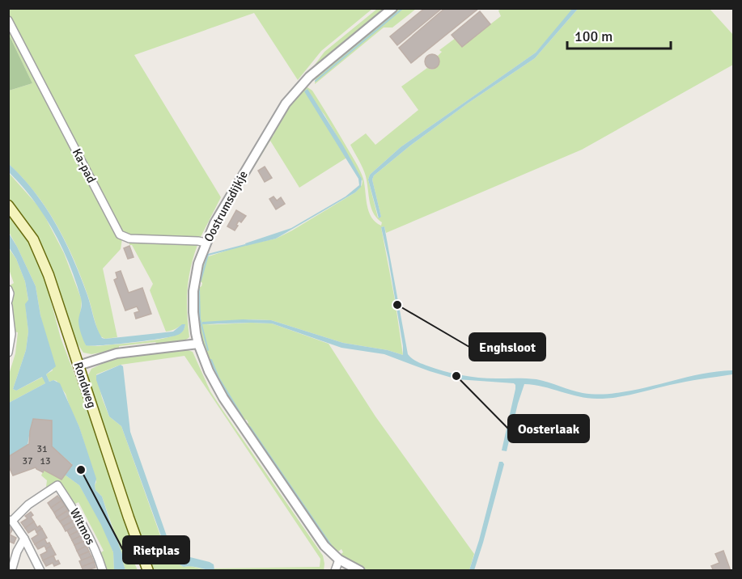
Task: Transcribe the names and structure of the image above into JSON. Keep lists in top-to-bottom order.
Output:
{
  "streets": {
    "main road": ["Rondweg"],
    "street": ["Ka-pad", "Oostrumsdijkje", "Witmos"]
  },
  "crossings": [
    ["Ka-pad", "Oostrumsdijkje"]
  ],
  "places": ["Enghsloot", "Oosterlaak", "Rietplas"],
  "house_numbers": ["31", "37", "13"],
  "scale_bar": "100 m"
}
